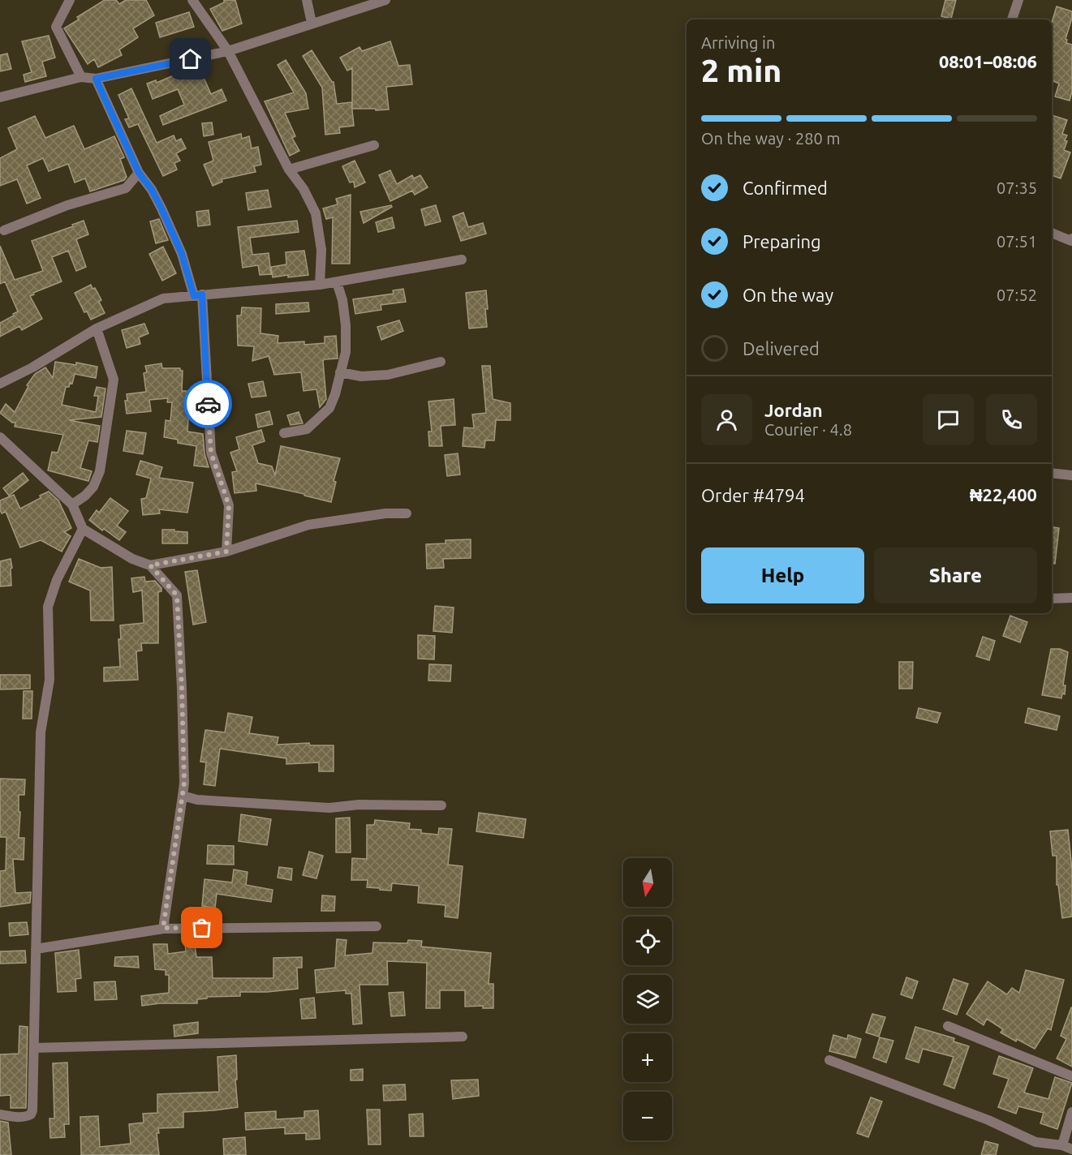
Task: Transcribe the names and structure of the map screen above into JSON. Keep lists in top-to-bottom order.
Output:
{
  "north": "bottom",
  "page": {
    "heading": ["2 min", "Arriving in", "08:01–08:06"],
    "panel": [
      "Jordan",
      "Courier · 4.8",
      "Order #4794",
      "₦22,400"
    ],
    "bar": "On the way · 280 m",
    "list": [
      ["Confirmed", "07:35"],
      ["Preparing", "07:51"],
      ["On the way", "07:52"],
      "Delivered"
    ],
    "buttons": ["Help", "Share"],
    "map_buttons": ["+", "−"]
  }
}
